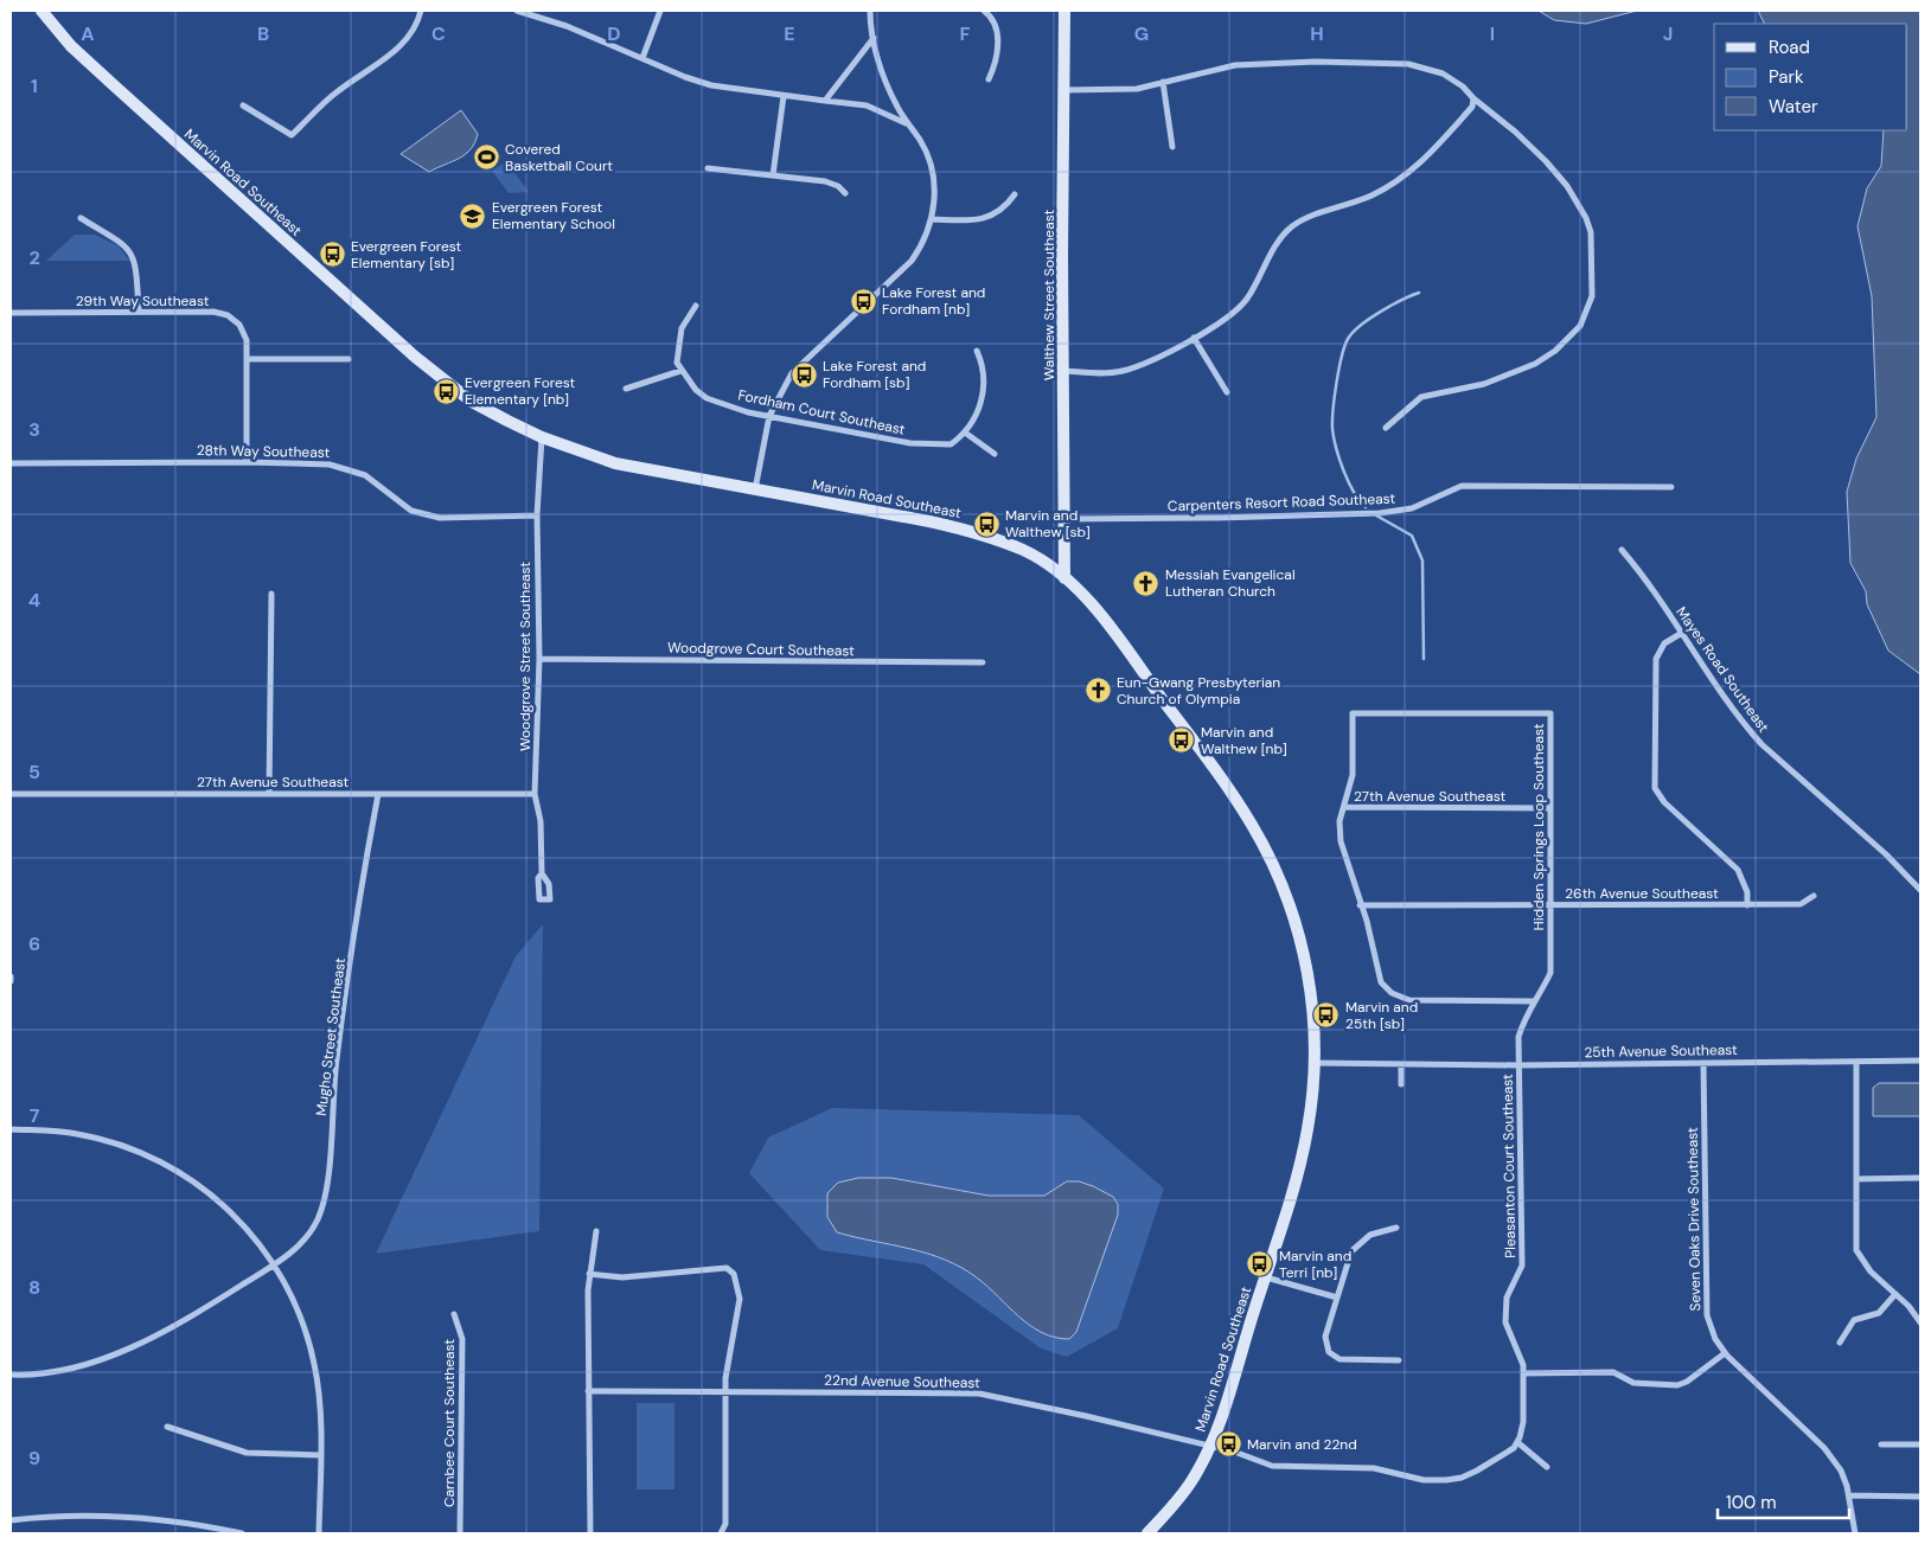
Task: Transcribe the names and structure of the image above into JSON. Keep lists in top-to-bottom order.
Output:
{
  "streets": {
    "street": [
      "Marvin Road Southeast",
      "Walthew Street Southeast",
      "29th Way Southeast",
      "Fordham Court Southeast",
      "28th Way Southeast",
      "Carpenters Resort Road Southeast",
      "Woodgrove Court Southeast",
      "Woodgrove Street Southeast",
      "Mayes Road Southeast",
      "27th Avenue Southeast",
      "Hidden Springs Loop Southeast",
      "26th Avenue Southeast",
      "Mugho Street Southeast",
      "25th Avenue Southeast",
      "Pleasanton Court Southeast",
      "Seven Oaks Drive Southeast",
      "22nd Avenue Southeast",
      "Carnbee Court Southeast"
    ]
  },
  "crossings": [
    ["Marvin Road Southeast", "Walthew Street Southeast"],
    ["Marvin Road Southeast", "Woodgrove Street Southeast"],
    ["Marvin Road Southeast", "25th Avenue Southeast"],
    ["Marvin Road Southeast", "22nd Avenue Southeast"],
    ["Walthew Street Southeast", "Carpenters Resort Road Southeast"],
    ["29th Way Southeast", "28th Way Southeast"],
    ["28th Way Southeast", "Woodgrove Street Southeast"],
    ["Woodgrove Court Southeast", "Woodgrove Street Southeast"],
    ["Woodgrove Street Southeast", "27th Avenue Southeast"],
    ["27th Avenue Southeast", "Hidden Springs Loop Southeast"],
    ["27th Avenue Southeast", "Mugho Street Southeast"],
    ["Hidden Springs Loop Southeast", "26th Avenue Southeast"],
    ["Hidden Springs Loop Southeast", "25th Avenue Southeast"],
    ["Hidden Springs Loop Southeast", "Pleasanton Court Southeast"],
    ["25th Avenue Southeast", "Pleasanton Court Southeast"],
    ["25th Avenue Southeast", "Seven Oaks Drive Southeast"],
    ["Pleasanton Court Southeast", "22nd Avenue Southeast"]
  ],
  "places": {
    "sports": ["Covered Basketball Court"],
    "school or university": ["Evergreen Forest Elementary School"],
    "bus stop": [
      "Evergreen Forest Elementary [sb]",
      "Lake Forest and Fordham [nb]",
      "Lake Forest and Fordham [sb]",
      "Evergreen Forest Elementary [nb]",
      "Marvin and Walthew [sb]",
      "Marvin and Walthew [nb]",
      "Marvin and 25th [sb]",
      "Marvin and Terri [nb]",
      "Marvin and 22nd"
    ],
    "church": ["Messiah Evangelical Lutheran Church", "Eun-Gwang Presbyterian Church of Olympia"]
  },
  "legend": ["Road", "Park", "Water"],
  "scale_bar": "100 m",
  "grid": {
    "columns": [
      "A",
      "B",
      "C",
      "D",
      "E",
      "F",
      "G",
      "H",
      "I",
      "J"
    ],
    "rows": [
      "1",
      "2",
      "3",
      "4",
      "5",
      "6",
      "7",
      "8",
      "9"
    ]
  }
}
